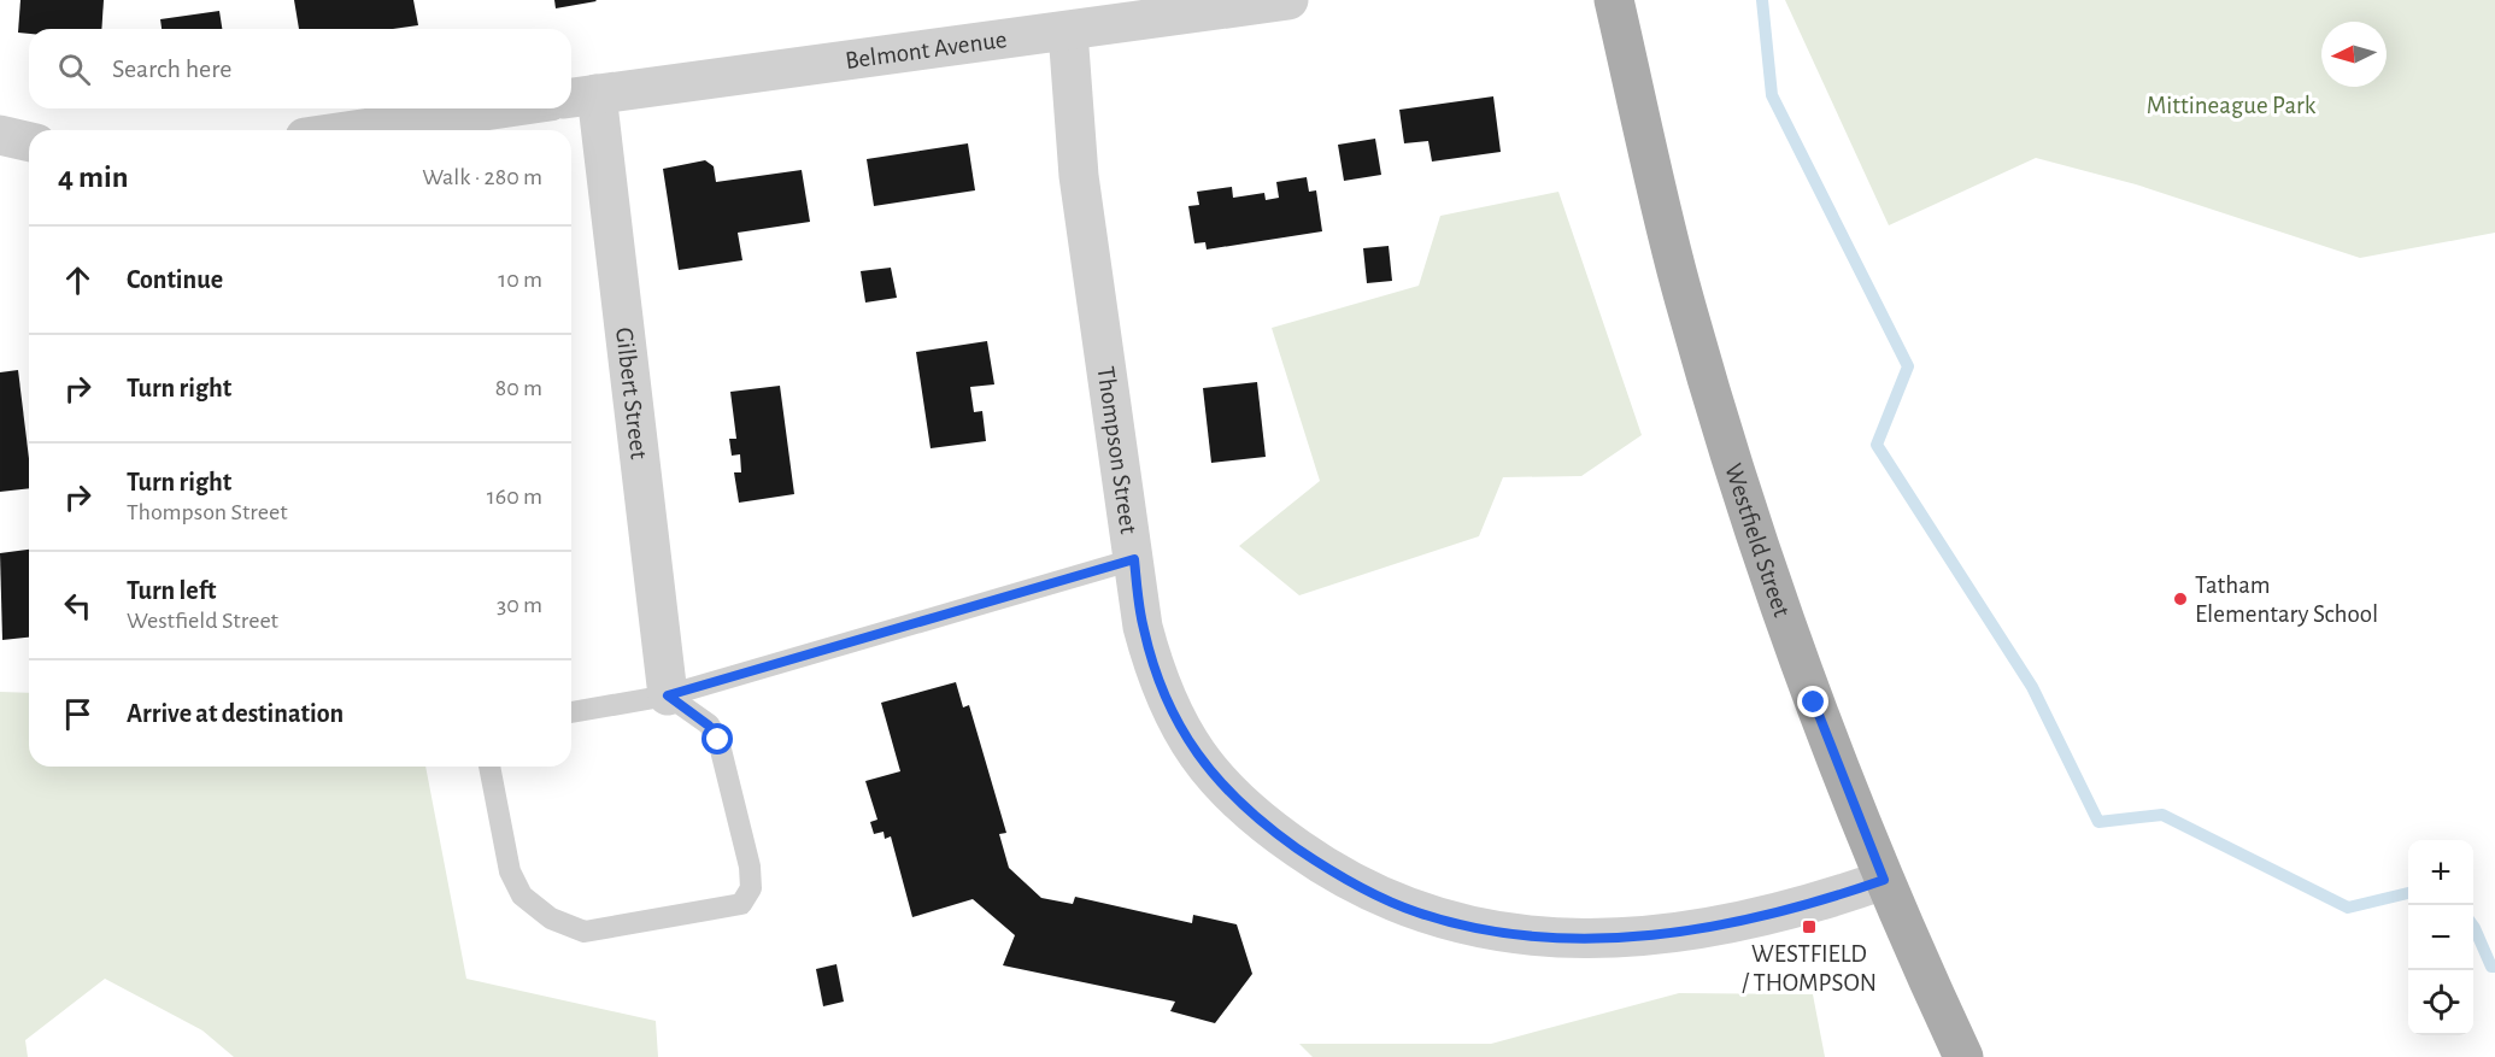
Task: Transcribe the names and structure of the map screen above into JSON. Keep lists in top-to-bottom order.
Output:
{
  "streets": {
    "main road": ["Westfield Street"],
    "street": ["Belmont Avenue", "Gilbert Street", "Thompson Street"]
  },
  "crossings": [
    ["Belmont Avenue", "Gilbert Street"],
    ["Belmont Avenue", "Thompson Street"],
    ["Thompson Street", "Westfield Street"]
  ],
  "parks": ["Mittineague Park"],
  "places": {
    "other": ["Tatham Elementary School"],
    "transit": ["WESTFIELD / THOMPSON"]
  },
  "north": "left",
  "page": {
    "search": "Search here",
    "heading": ["4 min", "Walk · 280 m"],
    "list": [
      ["Continue", "10 m"],
      ["Turn right", "80 m"],
      ["Turn right", "Thompson Street", "160 m"],
      ["Turn left", "Westfield Street", "30 m"],
      "Arrive at destination"
    ],
    "map_buttons": ["+", "−"]
  }
}
